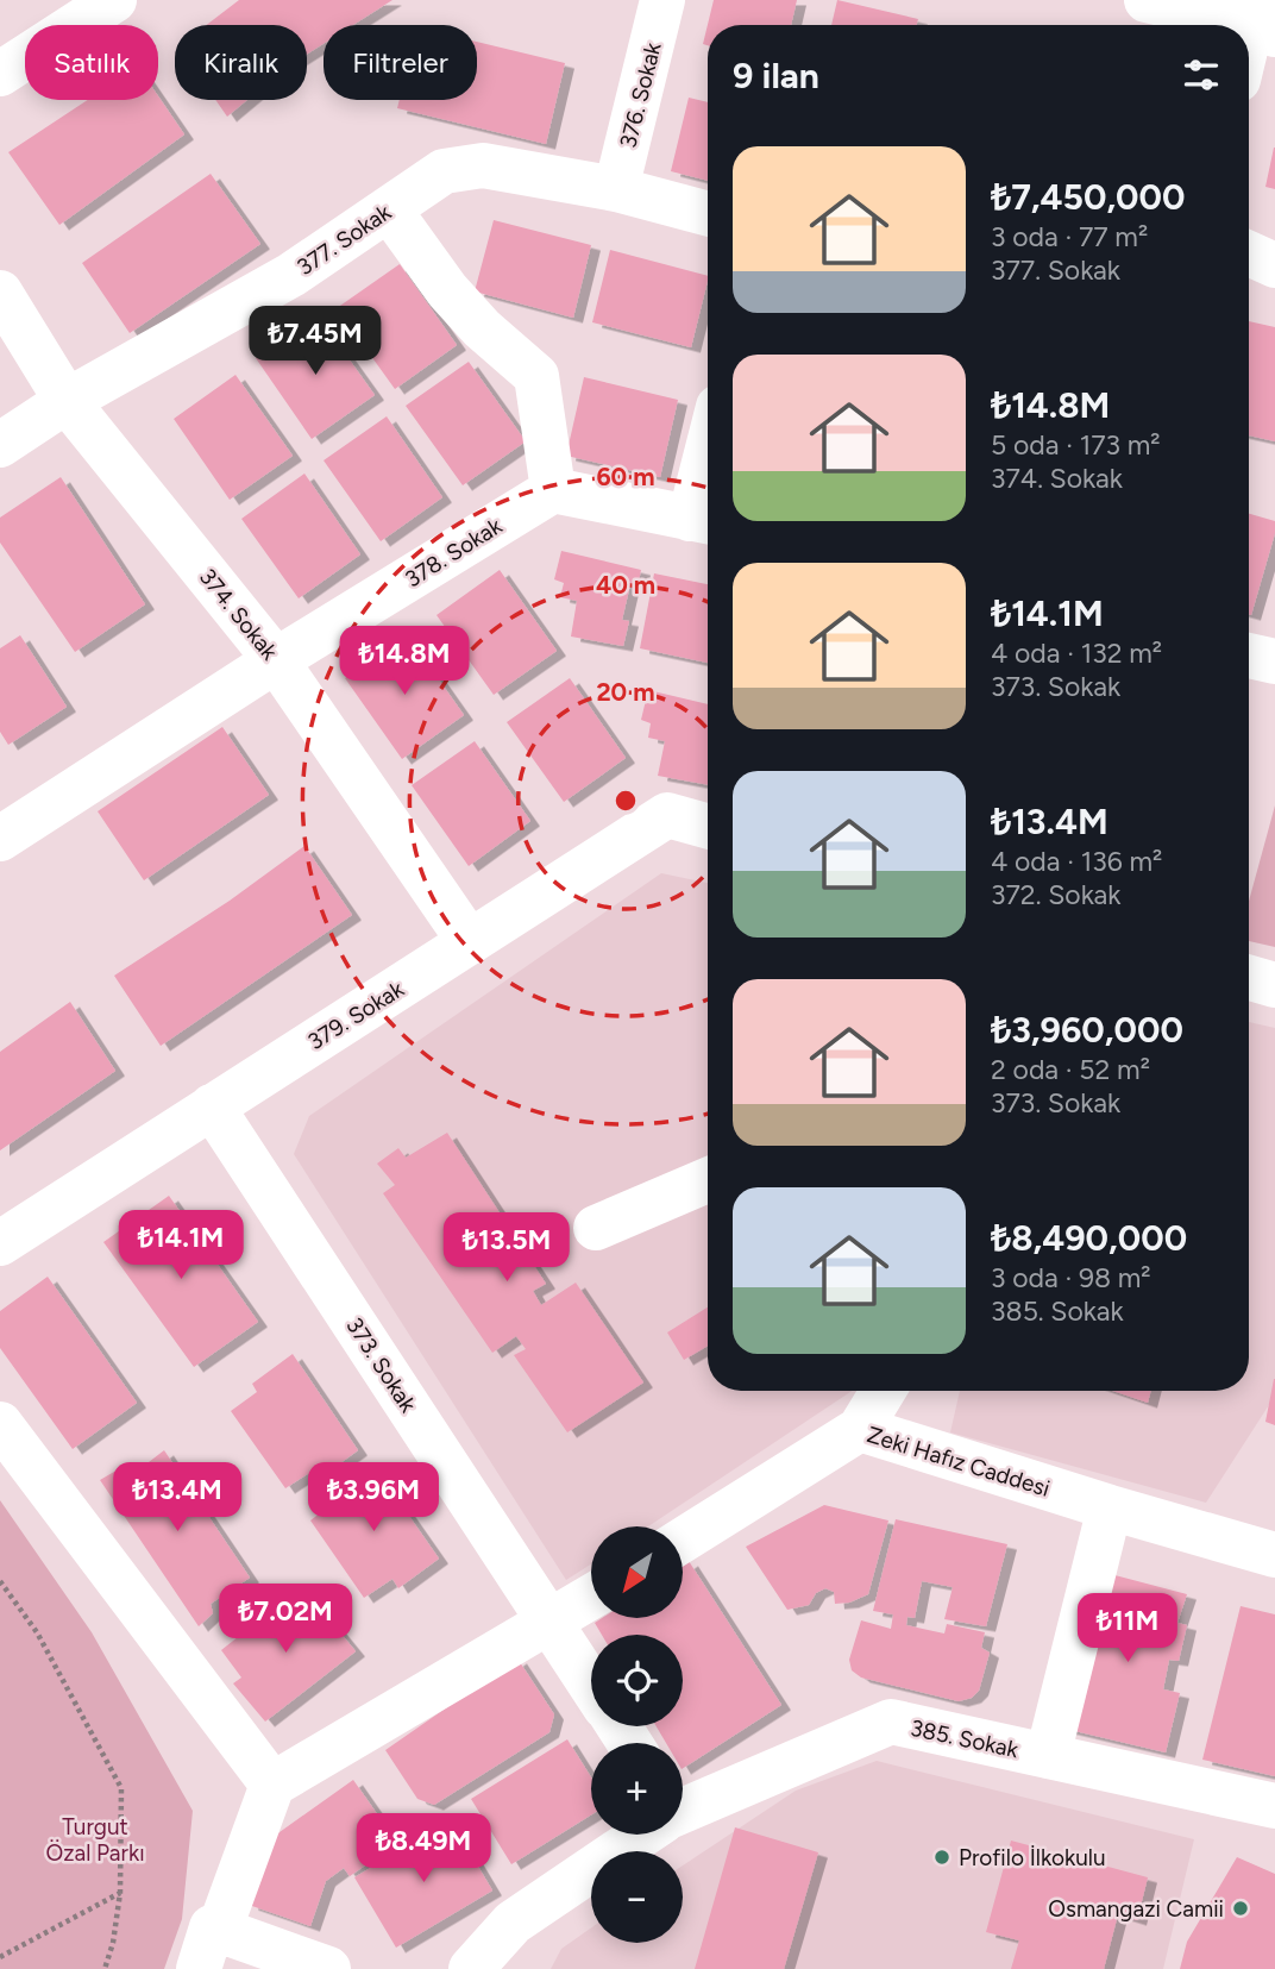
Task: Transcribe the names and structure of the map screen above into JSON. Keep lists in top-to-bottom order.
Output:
{
  "streets": {
    "street": [
      "376. Sokak",
      "377. Sokak",
      "378. Sokak",
      "374. Sokak",
      "379. Sokak",
      "373. Sokak",
      "Zeki Hafız Caddesi",
      "385. Sokak"
    ]
  },
  "crossings": [
    ["376. Sokak", "377. Sokak"],
    ["377. Sokak", "374. Sokak"],
    ["378. Sokak", "374. Sokak"],
    ["374. Sokak", "379. Sokak"],
    ["379. Sokak", "373. Sokak"]
  ],
  "parks": ["Turgut Özal Parkı"],
  "places": ["Profilo İlkokulu", "Osmangazi Camii"],
  "north": "bottom left",
  "page": {
    "chip": ["Satılık", "Kiralık", "Filtreler"],
    "heading": "9 ilan",
    "list": [
      {
        "name": "₺7,450,000",
        "note": "3 oda · 77 m² · 377. Sokak"
      },
      {
        "name": "₺14.8M",
        "note": "5 oda · 173 m² · 374. Sokak"
      },
      {
        "name": "₺14.1M",
        "note": "4 oda · 132 m² · 373. Sokak"
      },
      {
        "name": "₺13.4M",
        "note": "4 oda · 136 m² · 372. Sokak"
      },
      {
        "name": "₺3,960,000",
        "note": "2 oda · 52 m² · 373. Sokak"
      },
      {
        "name": "₺8,490,000",
        "note": "3 oda · 98 m² · 385. Sokak"
      }
    ],
    "price": [
      "₺7.45M",
      "₺14.8M",
      "₺14.1M",
      "₺13.5M",
      "₺13.4M",
      "₺3.96M",
      "₺7.02M",
      "₺11M",
      "₺8.49M"
    ],
    "map_buttons": ["+", "−"]
  },
  "rings": ["60 m", "40 m", "20 m"]
}
